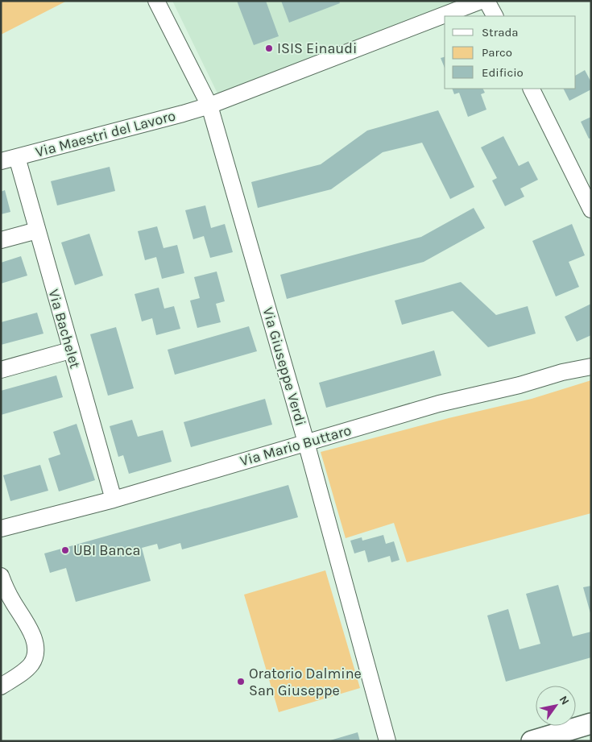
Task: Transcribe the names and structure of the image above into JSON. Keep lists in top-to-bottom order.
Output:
{
  "streets": {
    "street": [
      "Via Maestri del Lavoro",
      "Via Bachelet",
      "Via Giuseppe Verdi",
      "Via Mario Buttaro"
    ]
  },
  "crossings": [
    ["Via Maestri del Lavoro", "Via Bachelet"],
    ["Via Maestri del Lavoro", "Via Giuseppe Verdi"],
    ["Via Bachelet", "Via Mario Buttaro"],
    ["Via Giuseppe Verdi", "Via Mario Buttaro"]
  ],
  "places": ["ISIS Einaudi", "UBI Banca", "Oratorio Dalmine San Giuseppe"],
  "legend": ["Strada", "Parco", "Edificio"],
  "north": "top right"
}
